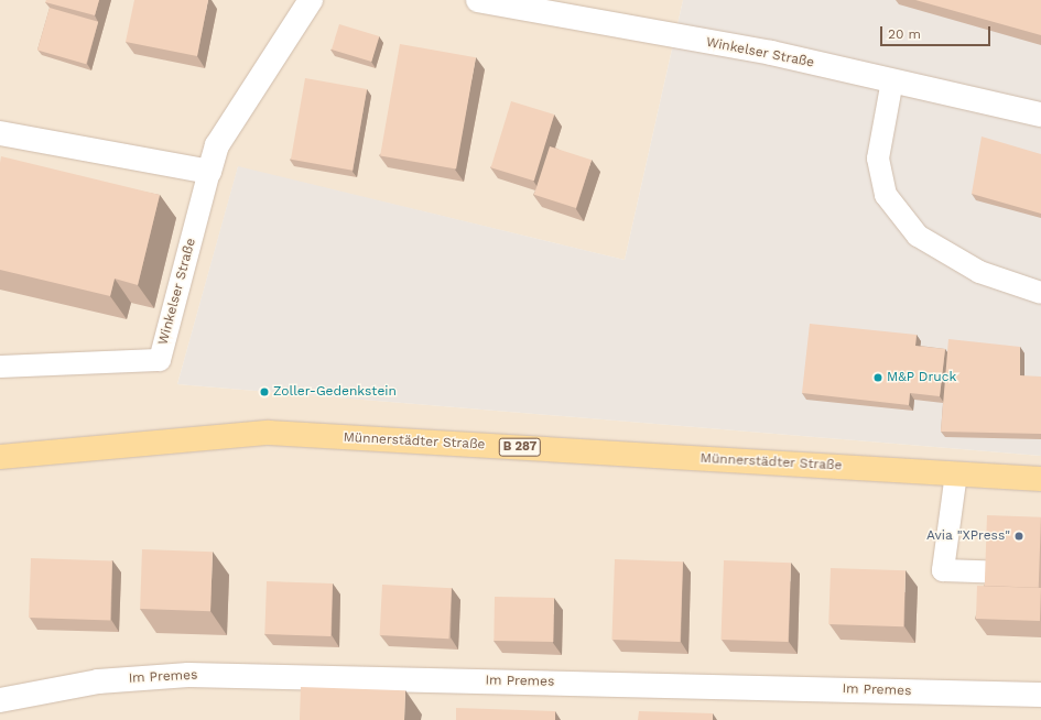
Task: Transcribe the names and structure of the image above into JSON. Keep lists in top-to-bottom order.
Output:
{
  "streets": {
    "main road": ["Münnerstädter Straße", "B 287"],
    "street": ["Winkelser Straße", "Im Premes"]
  },
  "places": ["M&P Druck", "Zoller-Gedenkstein", "Avia \"XPress\""],
  "scale_bar": "20 m"
}
